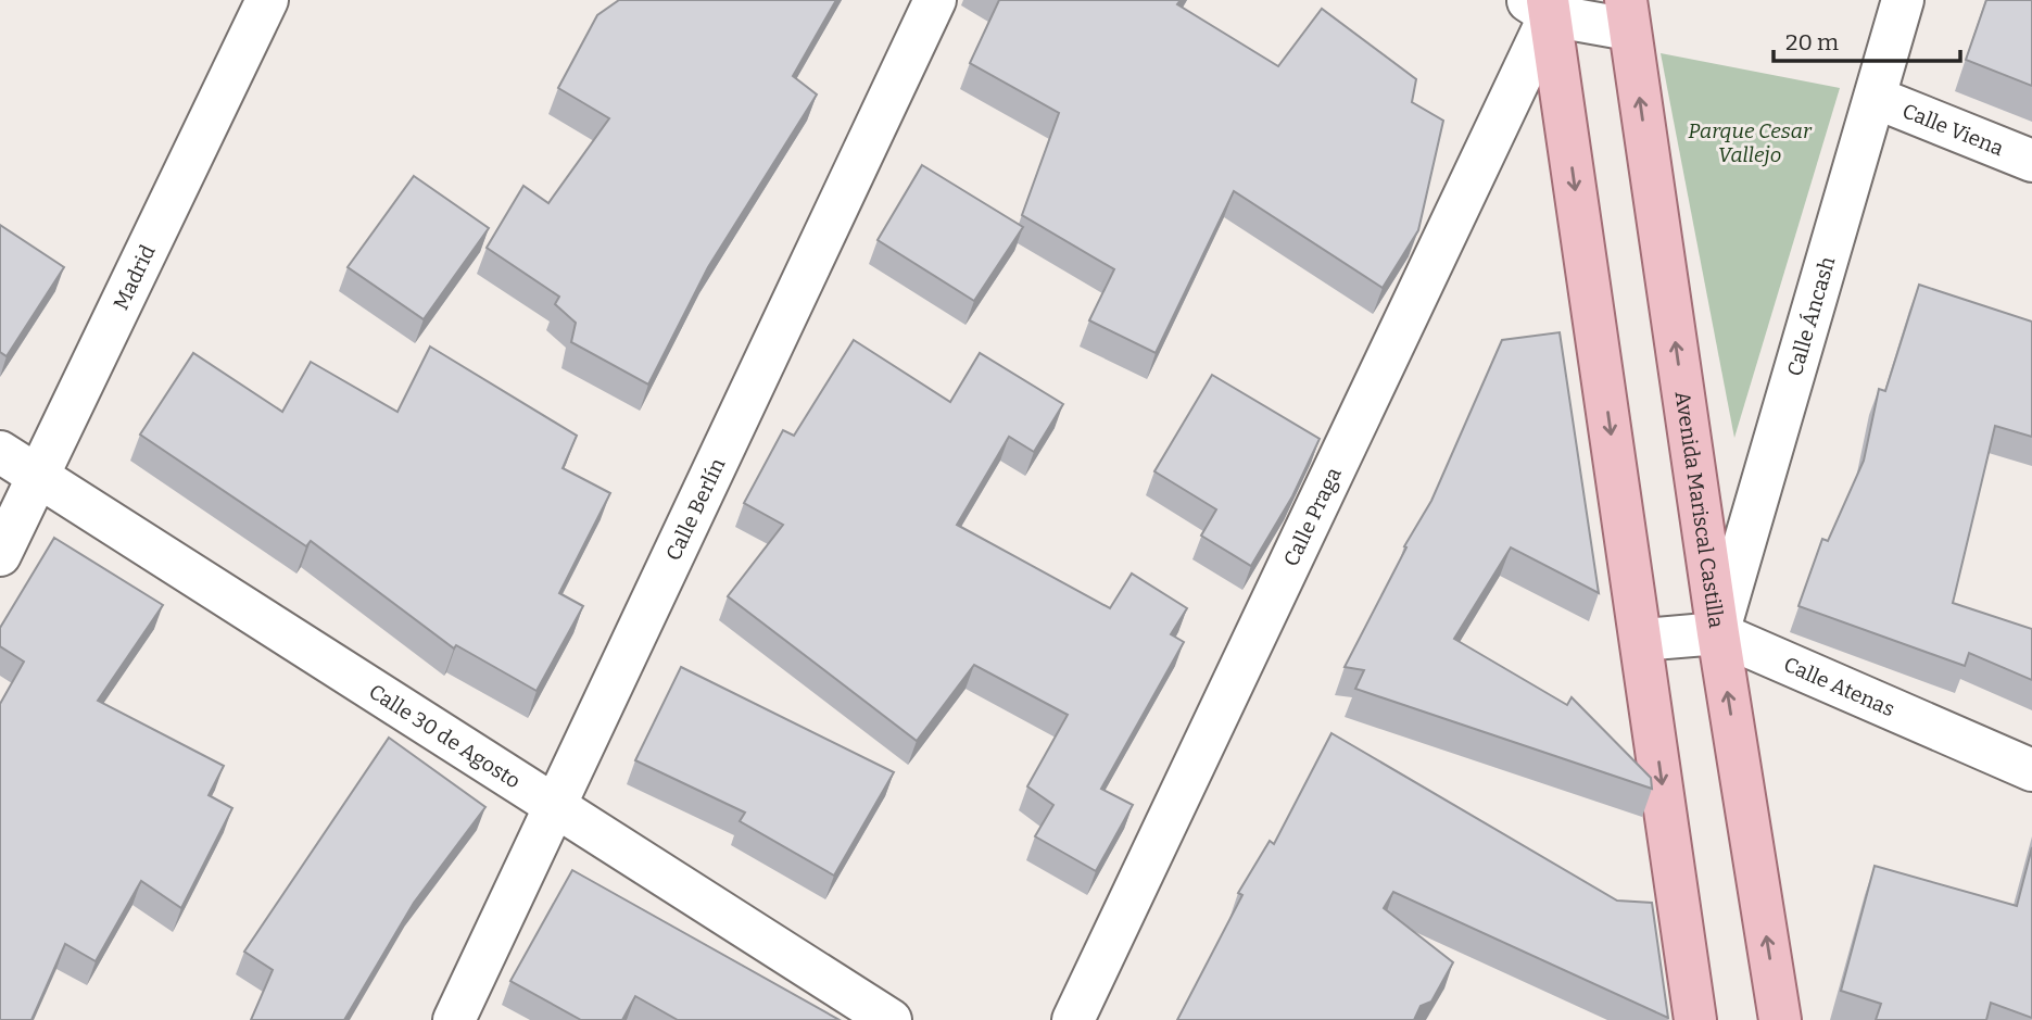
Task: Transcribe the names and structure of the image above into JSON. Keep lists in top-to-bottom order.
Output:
{
  "streets": {
    "main road": ["Avenida Mariscal Castilla"],
    "street": [
      "Calle Viena",
      "Madrid",
      "Calle Áncash",
      "Calle Berlín",
      "Calle Praga",
      "Calle Atenas",
      "Calle 30 de Agosto"
    ]
  },
  "crossings": [
    ["Calle Viena", "Calle Áncash"],
    ["Madrid", "Calle 30 de Agosto"],
    ["Calle Áncash", "Avenida Mariscal Castilla"],
    ["Calle Áncash", "Calle Atenas"],
    ["Calle Berlín", "Calle 30 de Agosto"],
    ["Avenida Mariscal Castilla", "Calle Atenas"]
  ],
  "parks": ["Parque Cesar Vallejo"],
  "scale_bar": "20 m"
}
